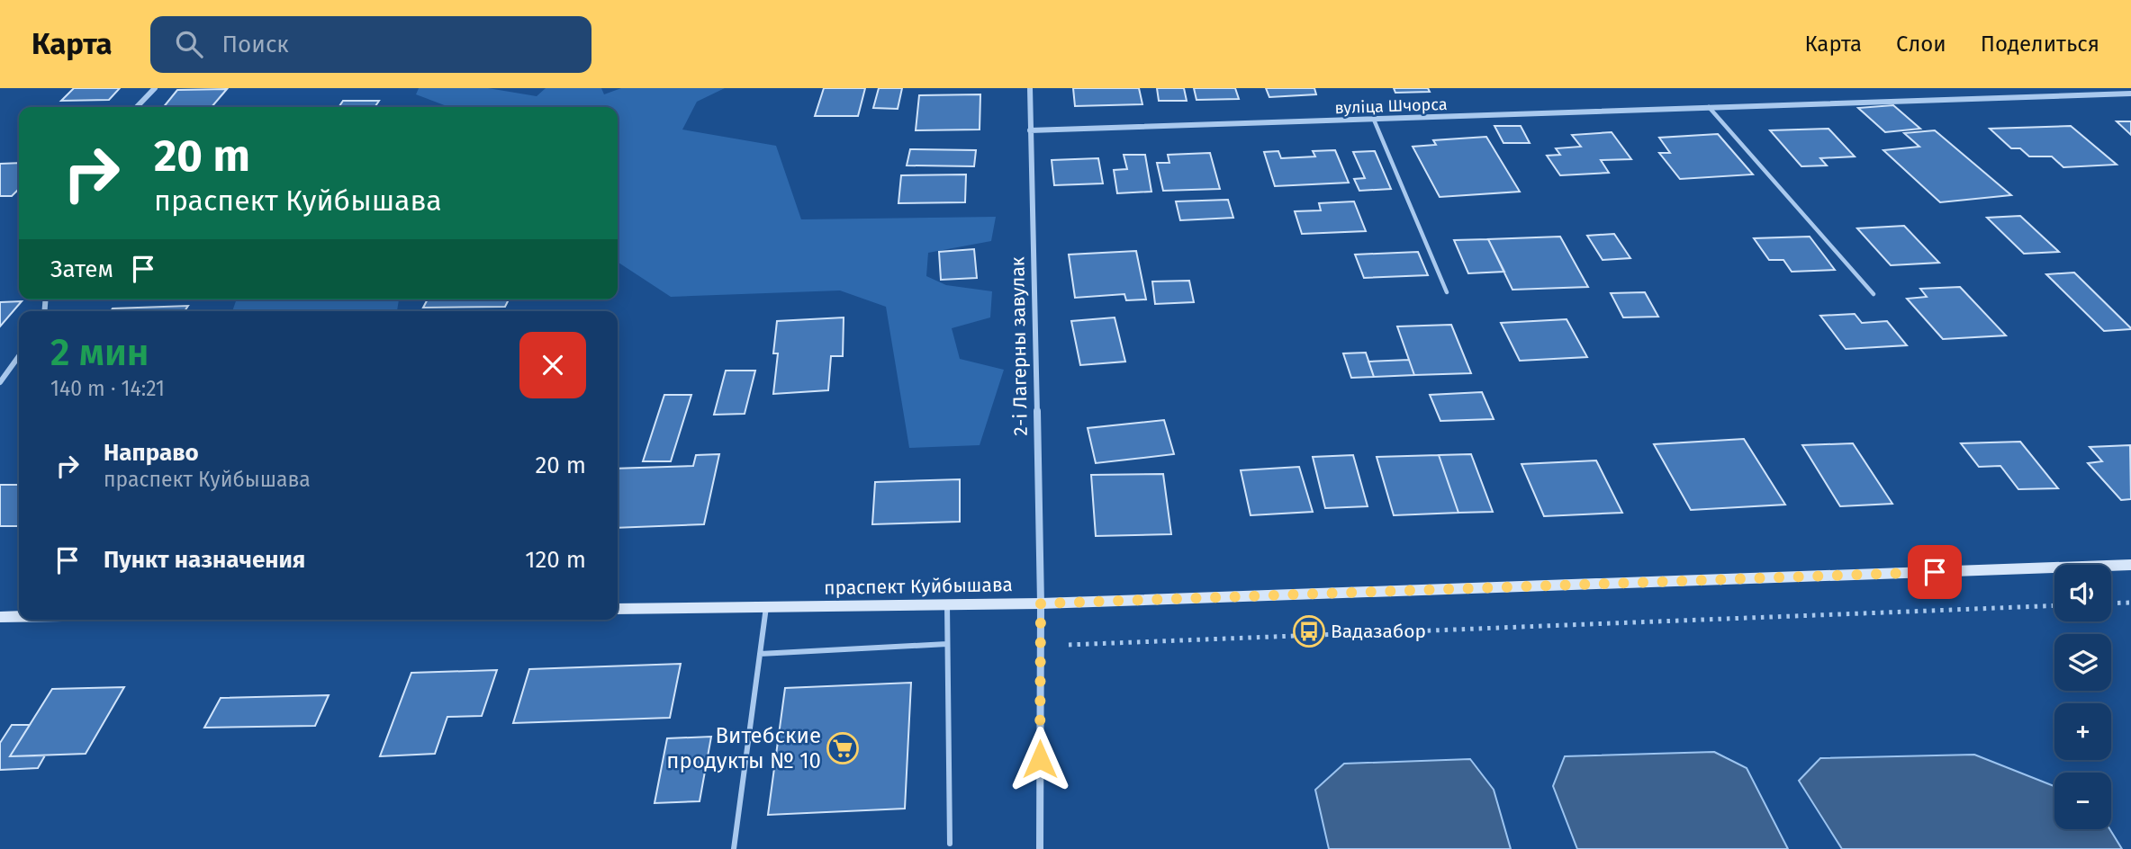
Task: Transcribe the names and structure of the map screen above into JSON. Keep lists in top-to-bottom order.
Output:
{
  "streets": {
    "street": ["вуліца Шчорса", "2-і Лагерны завулак", "праспект Куйбышава"]
  },
  "crossings": [
    ["вуліца Шчорса", "2-і Лагерны завулак"],
    ["2-і Лагерны завулак", "праспект Куйбышава"]
  ],
  "places": {
    "bus stop": ["Вадазабор"],
    "supermarket": ["Витебские продукты № 10"]
  },
  "page": {
    "header": "Карта",
    "search": "Поиск",
    "nav": ["Карта", "Слои", "Поделиться"],
    "turn": ["20 m", "праспект Куйбышава"],
    "then": "Затем",
    "heading": ["2 мин", "140 m · 14:21"],
    "list": [
      {
        "name": "Направо",
        "note": "праспект Куйбышава",
        "value": "20 m"
      },
      {
        "name": "Пункт назначения",
        "value": "120 m"
      }
    ],
    "map_buttons": ["+", "−"]
  }
}
